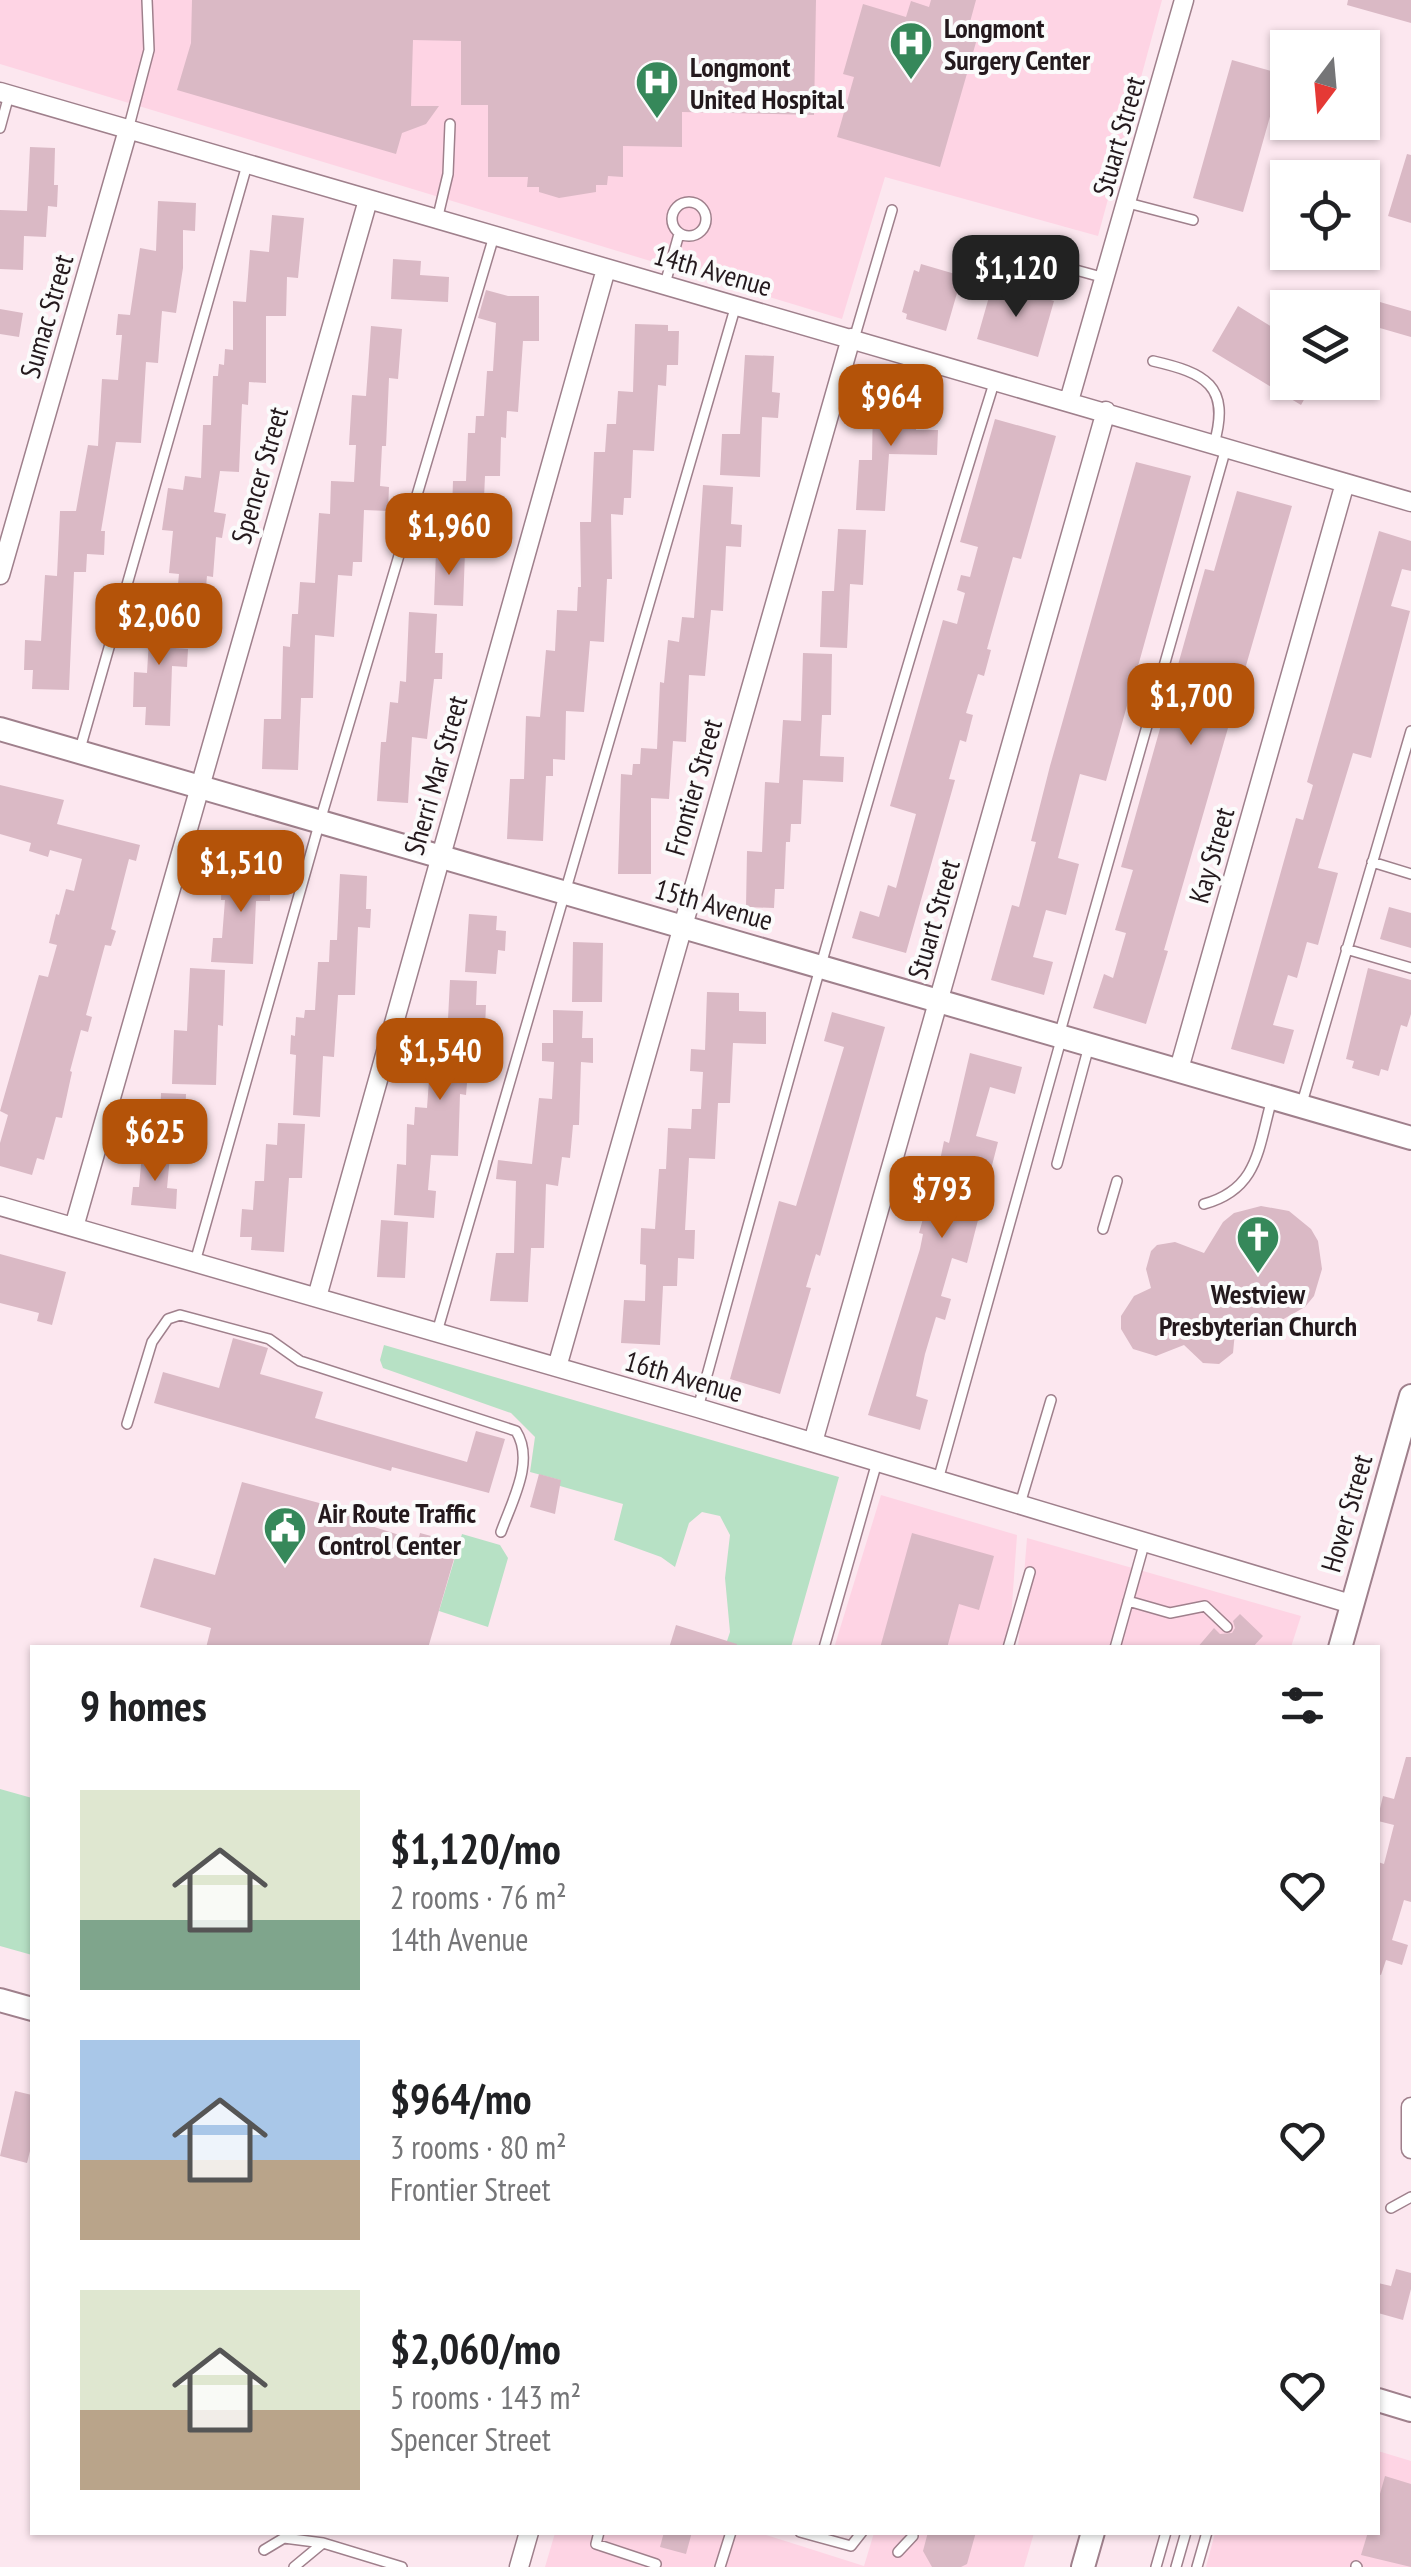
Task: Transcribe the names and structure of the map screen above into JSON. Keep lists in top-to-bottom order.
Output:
{
  "streets": {
    "street": [
      "Stuart Street",
      "14th Avenue",
      "Sumac Street",
      "Spencer Street",
      "Sherri Mar Street",
      "Frontier Street",
      "Kay Street",
      "15th Avenue",
      "16th Avenue",
      "Hover Street"
    ]
  },
  "crossings": [
    ["Stuart Street", "14th Avenue"],
    ["Stuart Street", "15th Avenue"],
    ["Stuart Street", "16th Avenue"],
    ["14th Avenue", "Sumac Street"],
    ["14th Avenue", "Spencer Street"],
    ["14th Avenue", "Sherri Mar Street"],
    ["14th Avenue", "Frontier Street"],
    ["14th Avenue", "Kay Street"],
    ["Spencer Street", "15th Avenue"],
    ["Spencer Street", "16th Avenue"],
    ["Sherri Mar Street", "15th Avenue"],
    ["Sherri Mar Street", "16th Avenue"],
    ["Frontier Street", "15th Avenue"],
    ["Frontier Street", "16th Avenue"],
    ["Kay Street", "15th Avenue"],
    ["16th Avenue", "Hover Street"]
  ],
  "places": {
    "hospital": ["Longmont Surgery Center", "Longmont United Hospital"],
    "church": ["Westview Presbyterian Church"],
    "public building": ["Air Route Traffic Control Center"]
  },
  "north": "bottom",
  "page": {
    "price": [
      "$1,120",
      "$964",
      "$1,960",
      "$2,060",
      "$1,700",
      "$1,510",
      "$1,540",
      "$625",
      "$793"
    ],
    "heading": "9 homes",
    "list": [
      {
        "name": "$1,120/mo",
        "note": "2 rooms · 76 m² · 14th Avenue"
      },
      {
        "name": "$964/mo",
        "note": "3 rooms · 80 m² · Frontier Street"
      },
      {
        "name": "$2,060/mo",
        "note": "5 rooms · 143 m² · Spencer Street"
      }
    ]
  }
}
